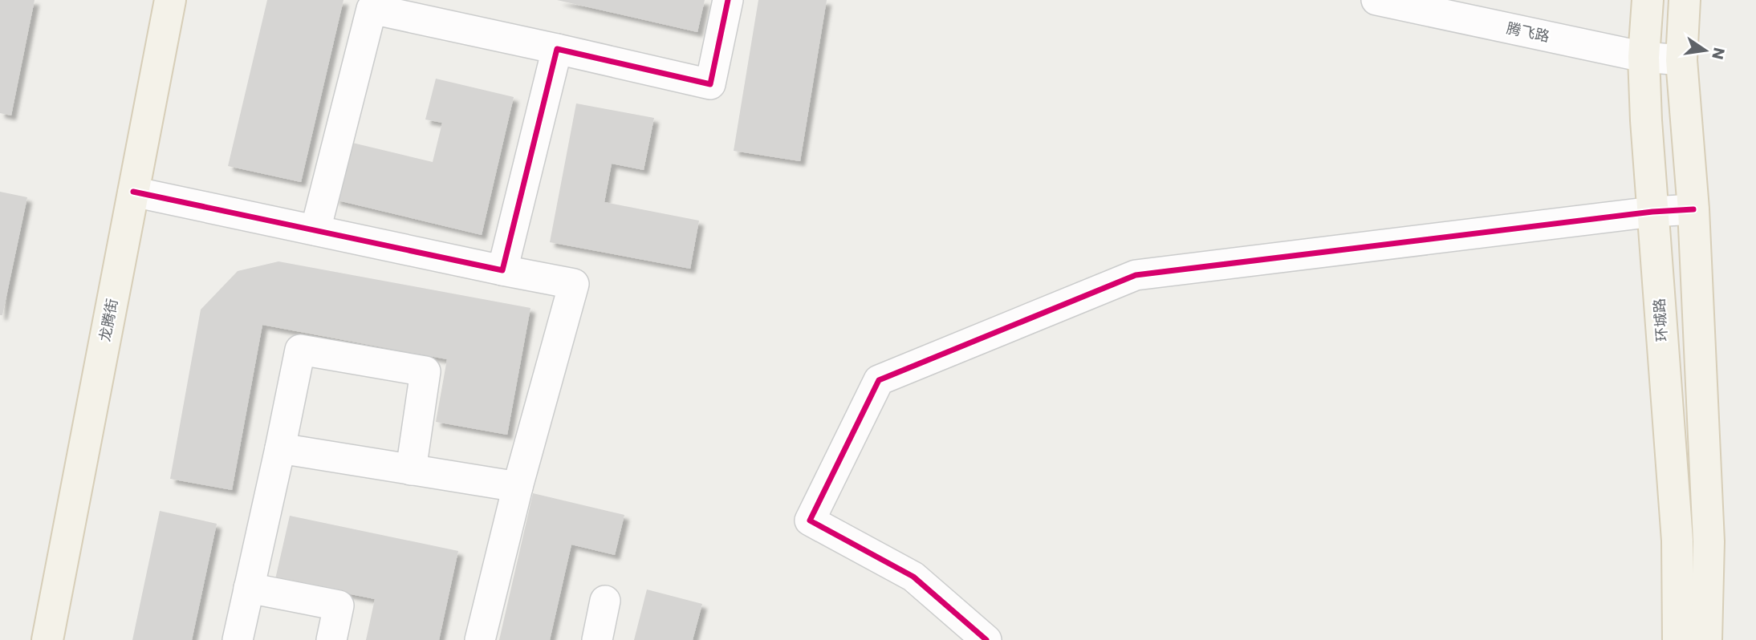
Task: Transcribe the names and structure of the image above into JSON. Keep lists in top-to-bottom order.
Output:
{
  "streets": {
    "main road": ["龙腾街", "环城路"],
    "street": ["腾飞路"]
  },
  "crossings": [
    ["腾飞路", "环城路"]
  ],
  "north": "right"
}
